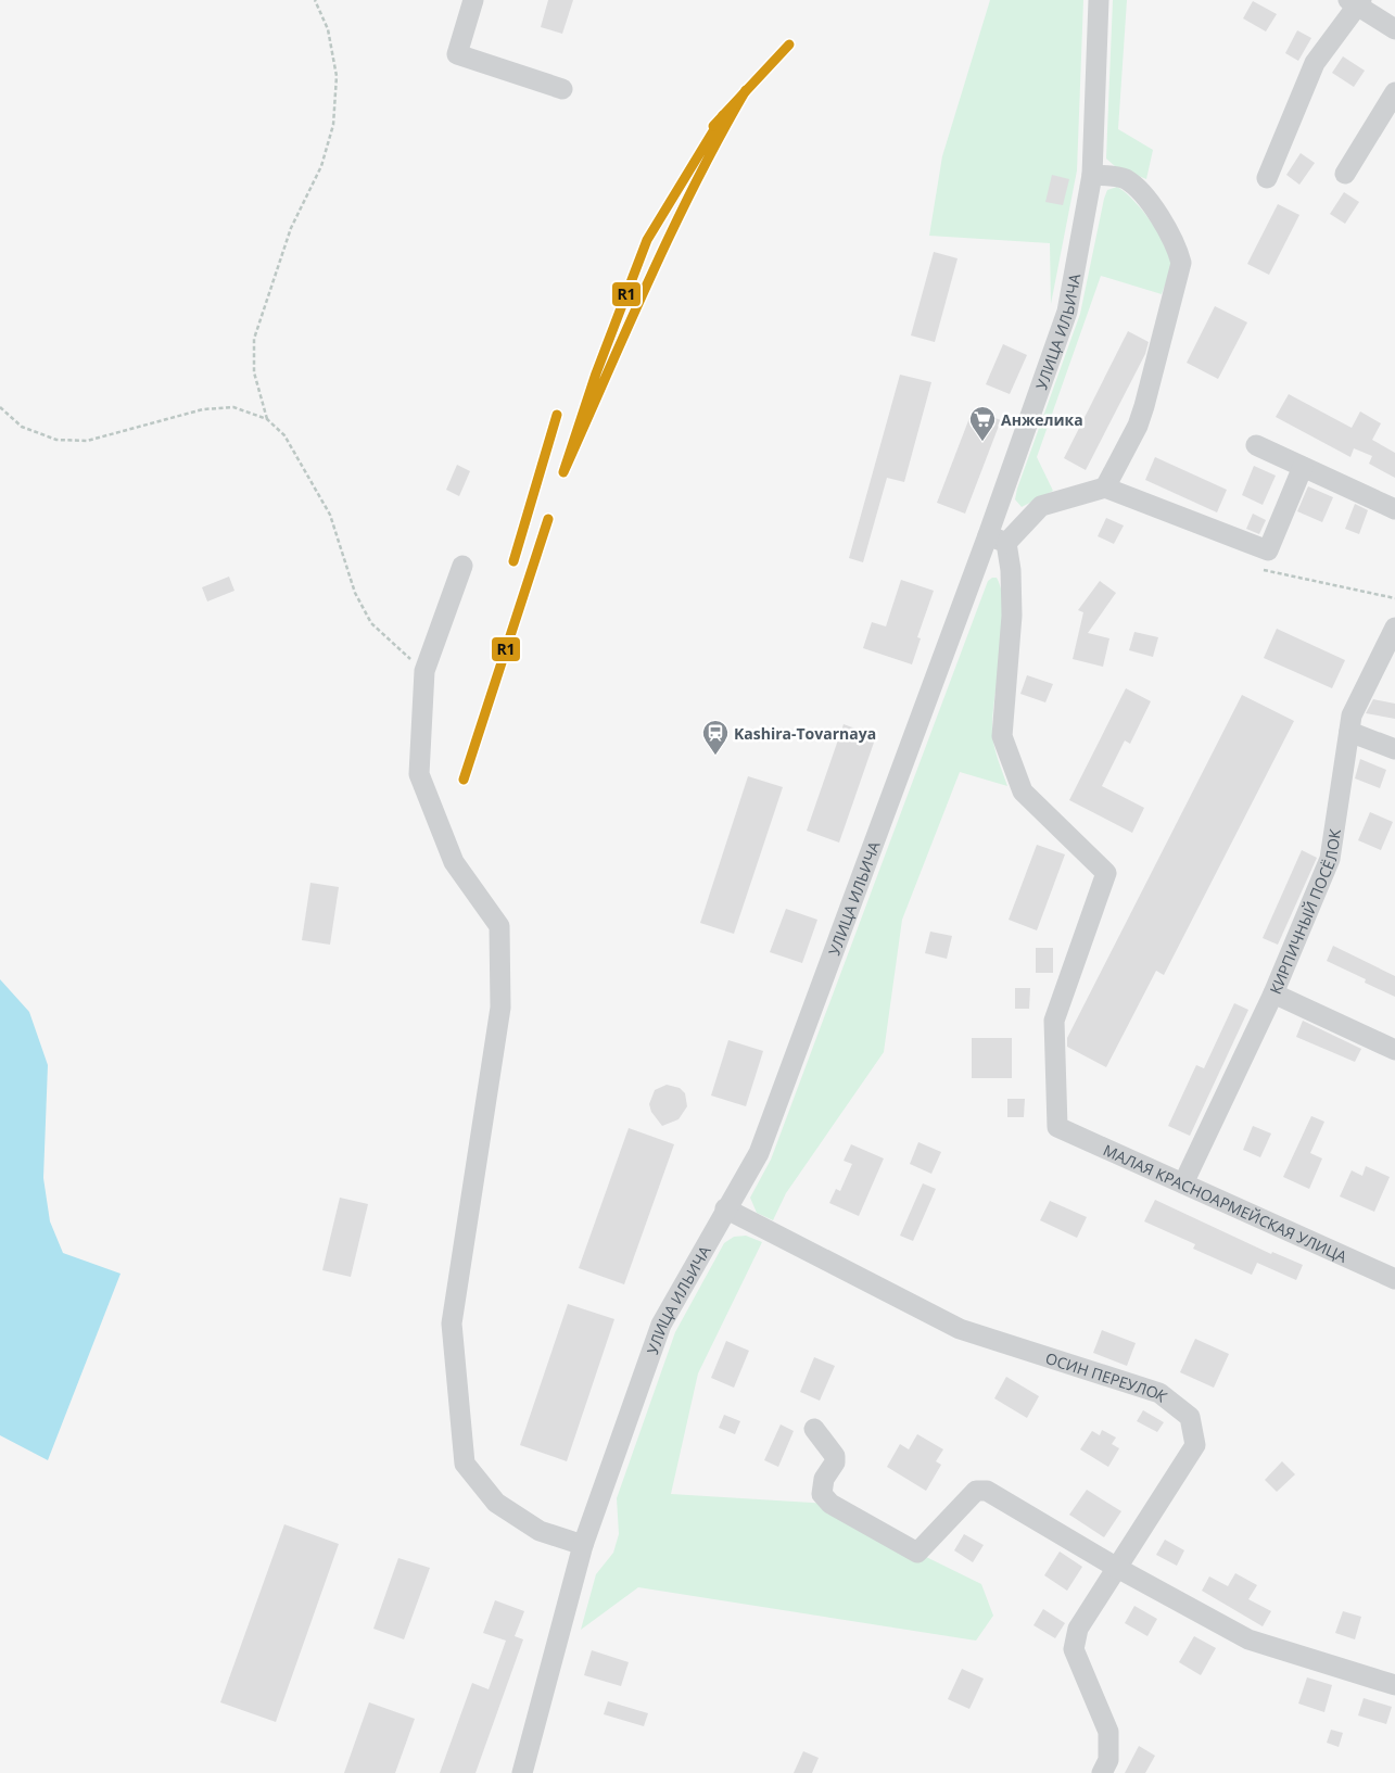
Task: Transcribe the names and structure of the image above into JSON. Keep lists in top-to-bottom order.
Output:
{
  "streets": {
    "street": [
      "УЛИЦА ИЛЬИЧА",
      "КИРПИЧНЫЙ ПОСЁЛОК",
      "МАЛАЯ КРАСНОАРМЕЙСКАЯ УЛИЦА",
      "ОСИН ПЕРЕУЛОК"
    ]
  },
  "crossings": [
    ["УЛИЦА ИЛЬИЧА", "МАЛАЯ КРАСНОАРМЕЙСКАЯ УЛИЦА"],
    ["УЛИЦА ИЛЬИЧА", "ОСИН ПЕРЕУЛОК"],
    ["КИРПИЧНЫЙ ПОСЁЛОК", "МАЛАЯ КРАСНОАРМЕЙСКАЯ УЛИЦА"]
  ],
  "places": {
    "supermarket": ["Анжелика"],
    "station": ["Kashira-Tovarnaya"]
  },
  "lines": ["transit line R1"]
}
